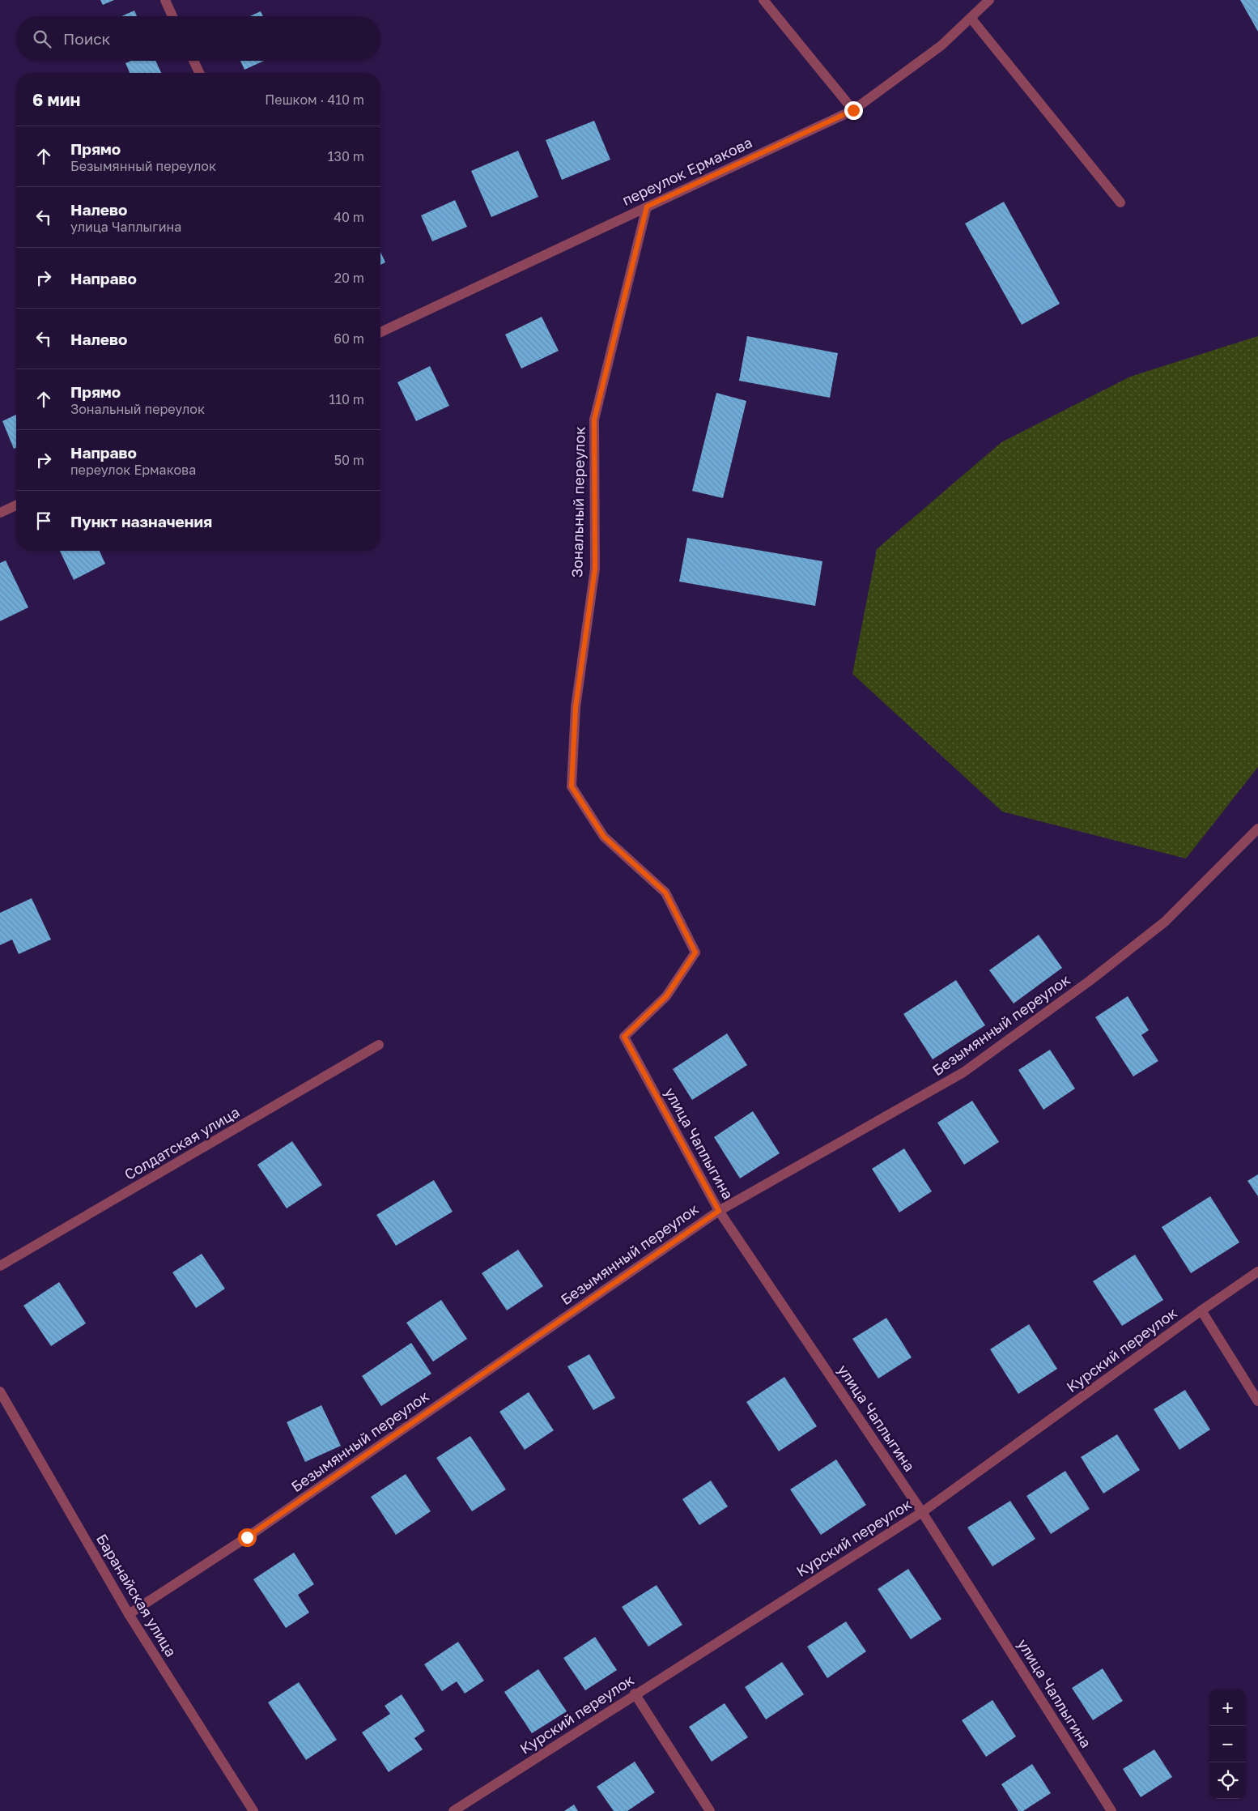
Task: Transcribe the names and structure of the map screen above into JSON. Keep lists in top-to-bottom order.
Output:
{
  "streets": {
    "street": [
      "переулок Ермакова",
      "Зональный переулок",
      "Безымянный переулок",
      "Солдатская улица",
      "улица Чаплыгина",
      "Курский переулок",
      "Баранайская улица"
    ]
  },
  "crossings": [
    ["переулок Ермакова", "Зональный переулок"],
    ["Зональный переулок", "улица Чаплыгина"],
    ["Безымянный переулок", "улица Чаплыгина"],
    ["Безымянный переулок", "Баранайская улица"],
    ["улица Чаплыгина", "Курский переулок"]
  ],
  "page": {
    "search": "Поиск",
    "heading": ["6 мин", "Пешком · 410 m"],
    "list": [
      ["Прямо", "Безымянный переулок", "130 m"],
      ["Налево", "улица Чаплыгина", "40 m"],
      ["Направо", "20 m"],
      ["Налево", "60 m"],
      ["Прямо", "Зональный переулок", "110 m"],
      ["Направо", "переулок Ермакова", "50 m"],
      "Пункт назначения"
    ],
    "map_buttons": ["+", "−"]
  }
}
